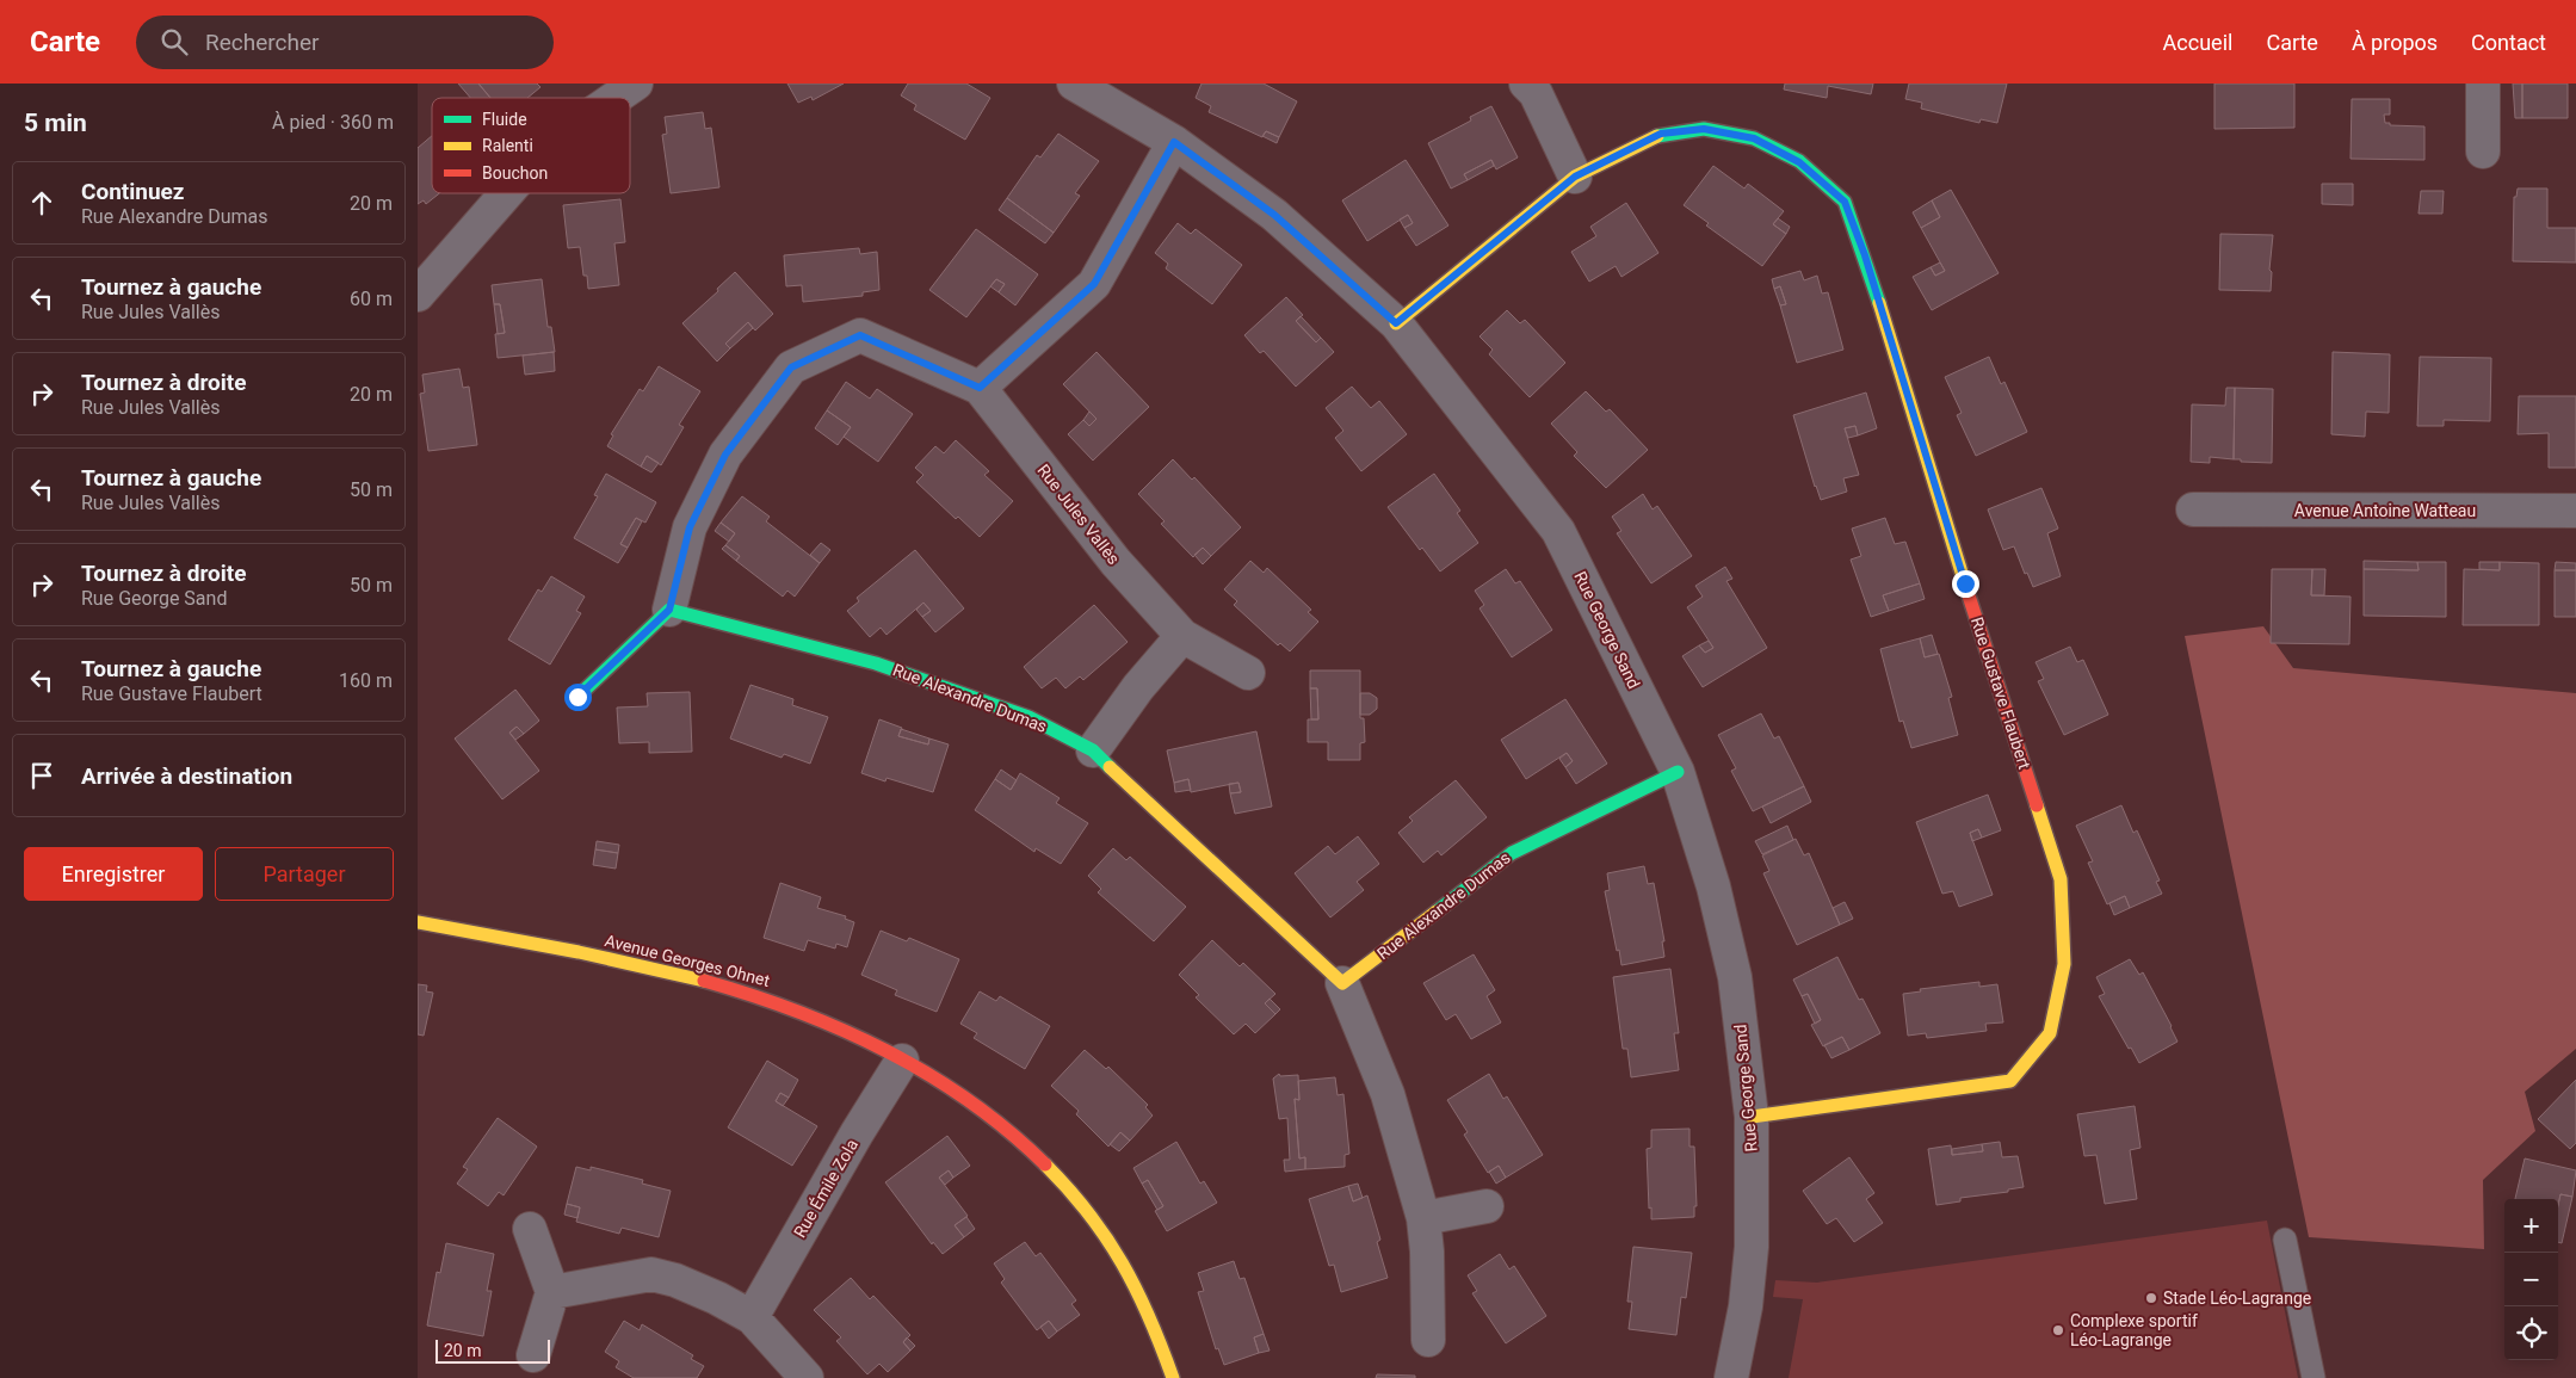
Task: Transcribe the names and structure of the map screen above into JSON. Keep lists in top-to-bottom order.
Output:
{
  "streets": {
    "street": [
      "Avenue Antoine Watteau",
      "Rue Jules Vallès",
      "Rue George Sand",
      "Rue Gustave Flaubert",
      "Rue Alexandre Dumas",
      "Avenue Georges Ohnet",
      "Rue Émile Zola"
    ]
  },
  "crossings": [
    ["Rue Jules Vallès", "Rue Alexandre Dumas"],
    ["Rue George Sand", "Rue Gustave Flaubert"],
    ["Rue George Sand", "Rue Alexandre Dumas"],
    ["Avenue Georges Ohnet", "Rue Émile Zola"]
  ],
  "places": ["Stade Léo-Lagrange", "Complexe sportif Léo-Lagrange"],
  "legend": ["Fluide", "Ralenti", "Bouchon"],
  "scale_bar": "20 m",
  "page": {
    "header": "Carte",
    "search": "Rechercher",
    "nav": [
      "Accueil",
      "Carte",
      "À propos",
      "Contact"
    ],
    "heading": ["5 min", "À pied · 360 m"],
    "list": [
      ["Continuez", "Rue Alexandre Dumas", "20 m"],
      ["Tournez à gauche", "Rue Jules Vallès", "60 m"],
      ["Tournez à droite", "Rue Jules Vallès", "20 m"],
      ["Tournez à gauche", "Rue Jules Vallès", "50 m"],
      ["Tournez à droite", "Rue George Sand", "50 m"],
      ["Tournez à gauche", "Rue Gustave Flaubert", "160 m"],
      "Arrivée à destination"
    ],
    "buttons": ["Enregistrer", "Partager"],
    "map_buttons": ["+", "−"],
    "scale": "20 m"
  }
}
